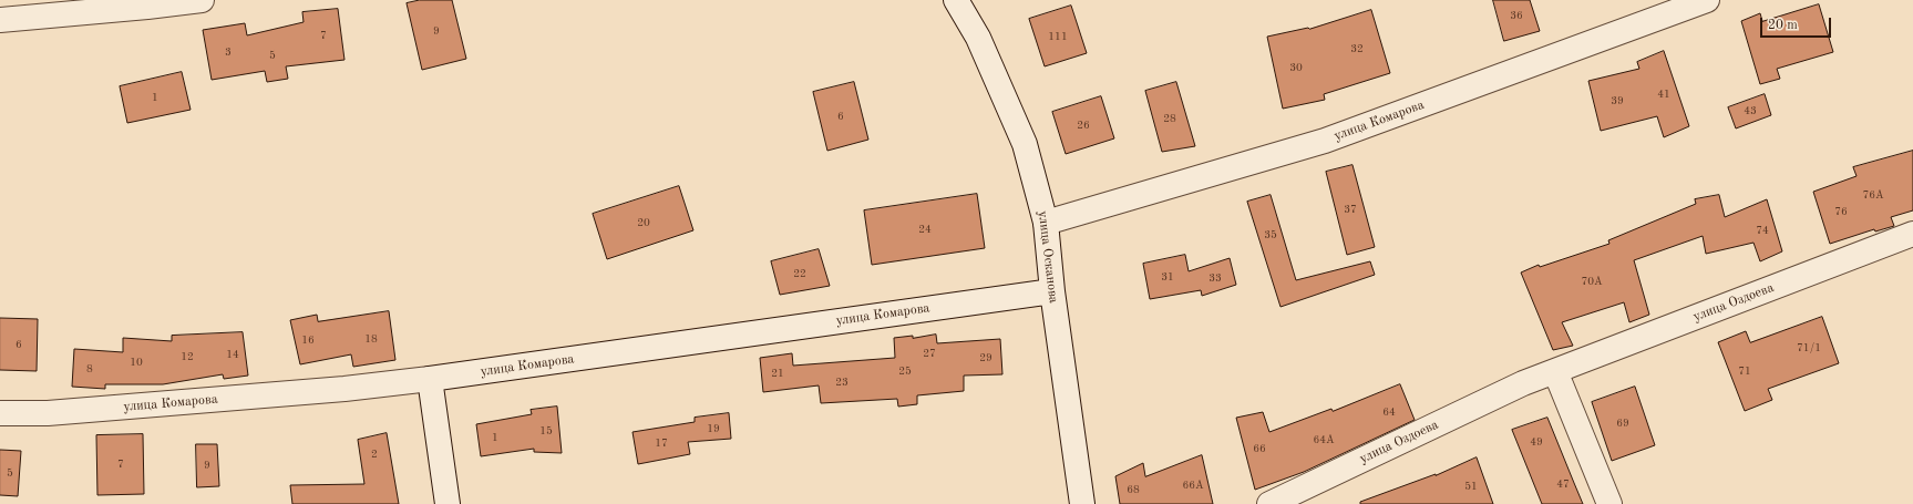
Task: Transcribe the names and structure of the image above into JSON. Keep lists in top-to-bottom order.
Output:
{
  "streets": {
    "street": ["улица Комарова", "улица Осканова", "улица Оздоева"]
  },
  "crossings": [
    ["улица Комарова", "улица Осканова"]
  ],
  "house_numbers": [
    "36",
    "9",
    "7",
    "111",
    "32",
    "3",
    "5",
    "30",
    "41",
    "1",
    "39",
    "43",
    "6",
    "28",
    "26",
    "76А",
    "37",
    "76",
    "20",
    "24",
    "74",
    "35",
    "22",
    "31",
    "33",
    "70А",
    "18",
    "16",
    "6",
    "71/1",
    "27",
    "14",
    "12",
    "29",
    "10",
    "8",
    "25",
    "71",
    "21",
    "23",
    "64",
    "69",
    "19",
    "15",
    "1",
    "64А",
    "49",
    "17",
    "66",
    "2",
    "7",
    "9",
    "5",
    "47",
    "66А",
    "51",
    "68"
  ],
  "scale_bar": "20 m"
}
